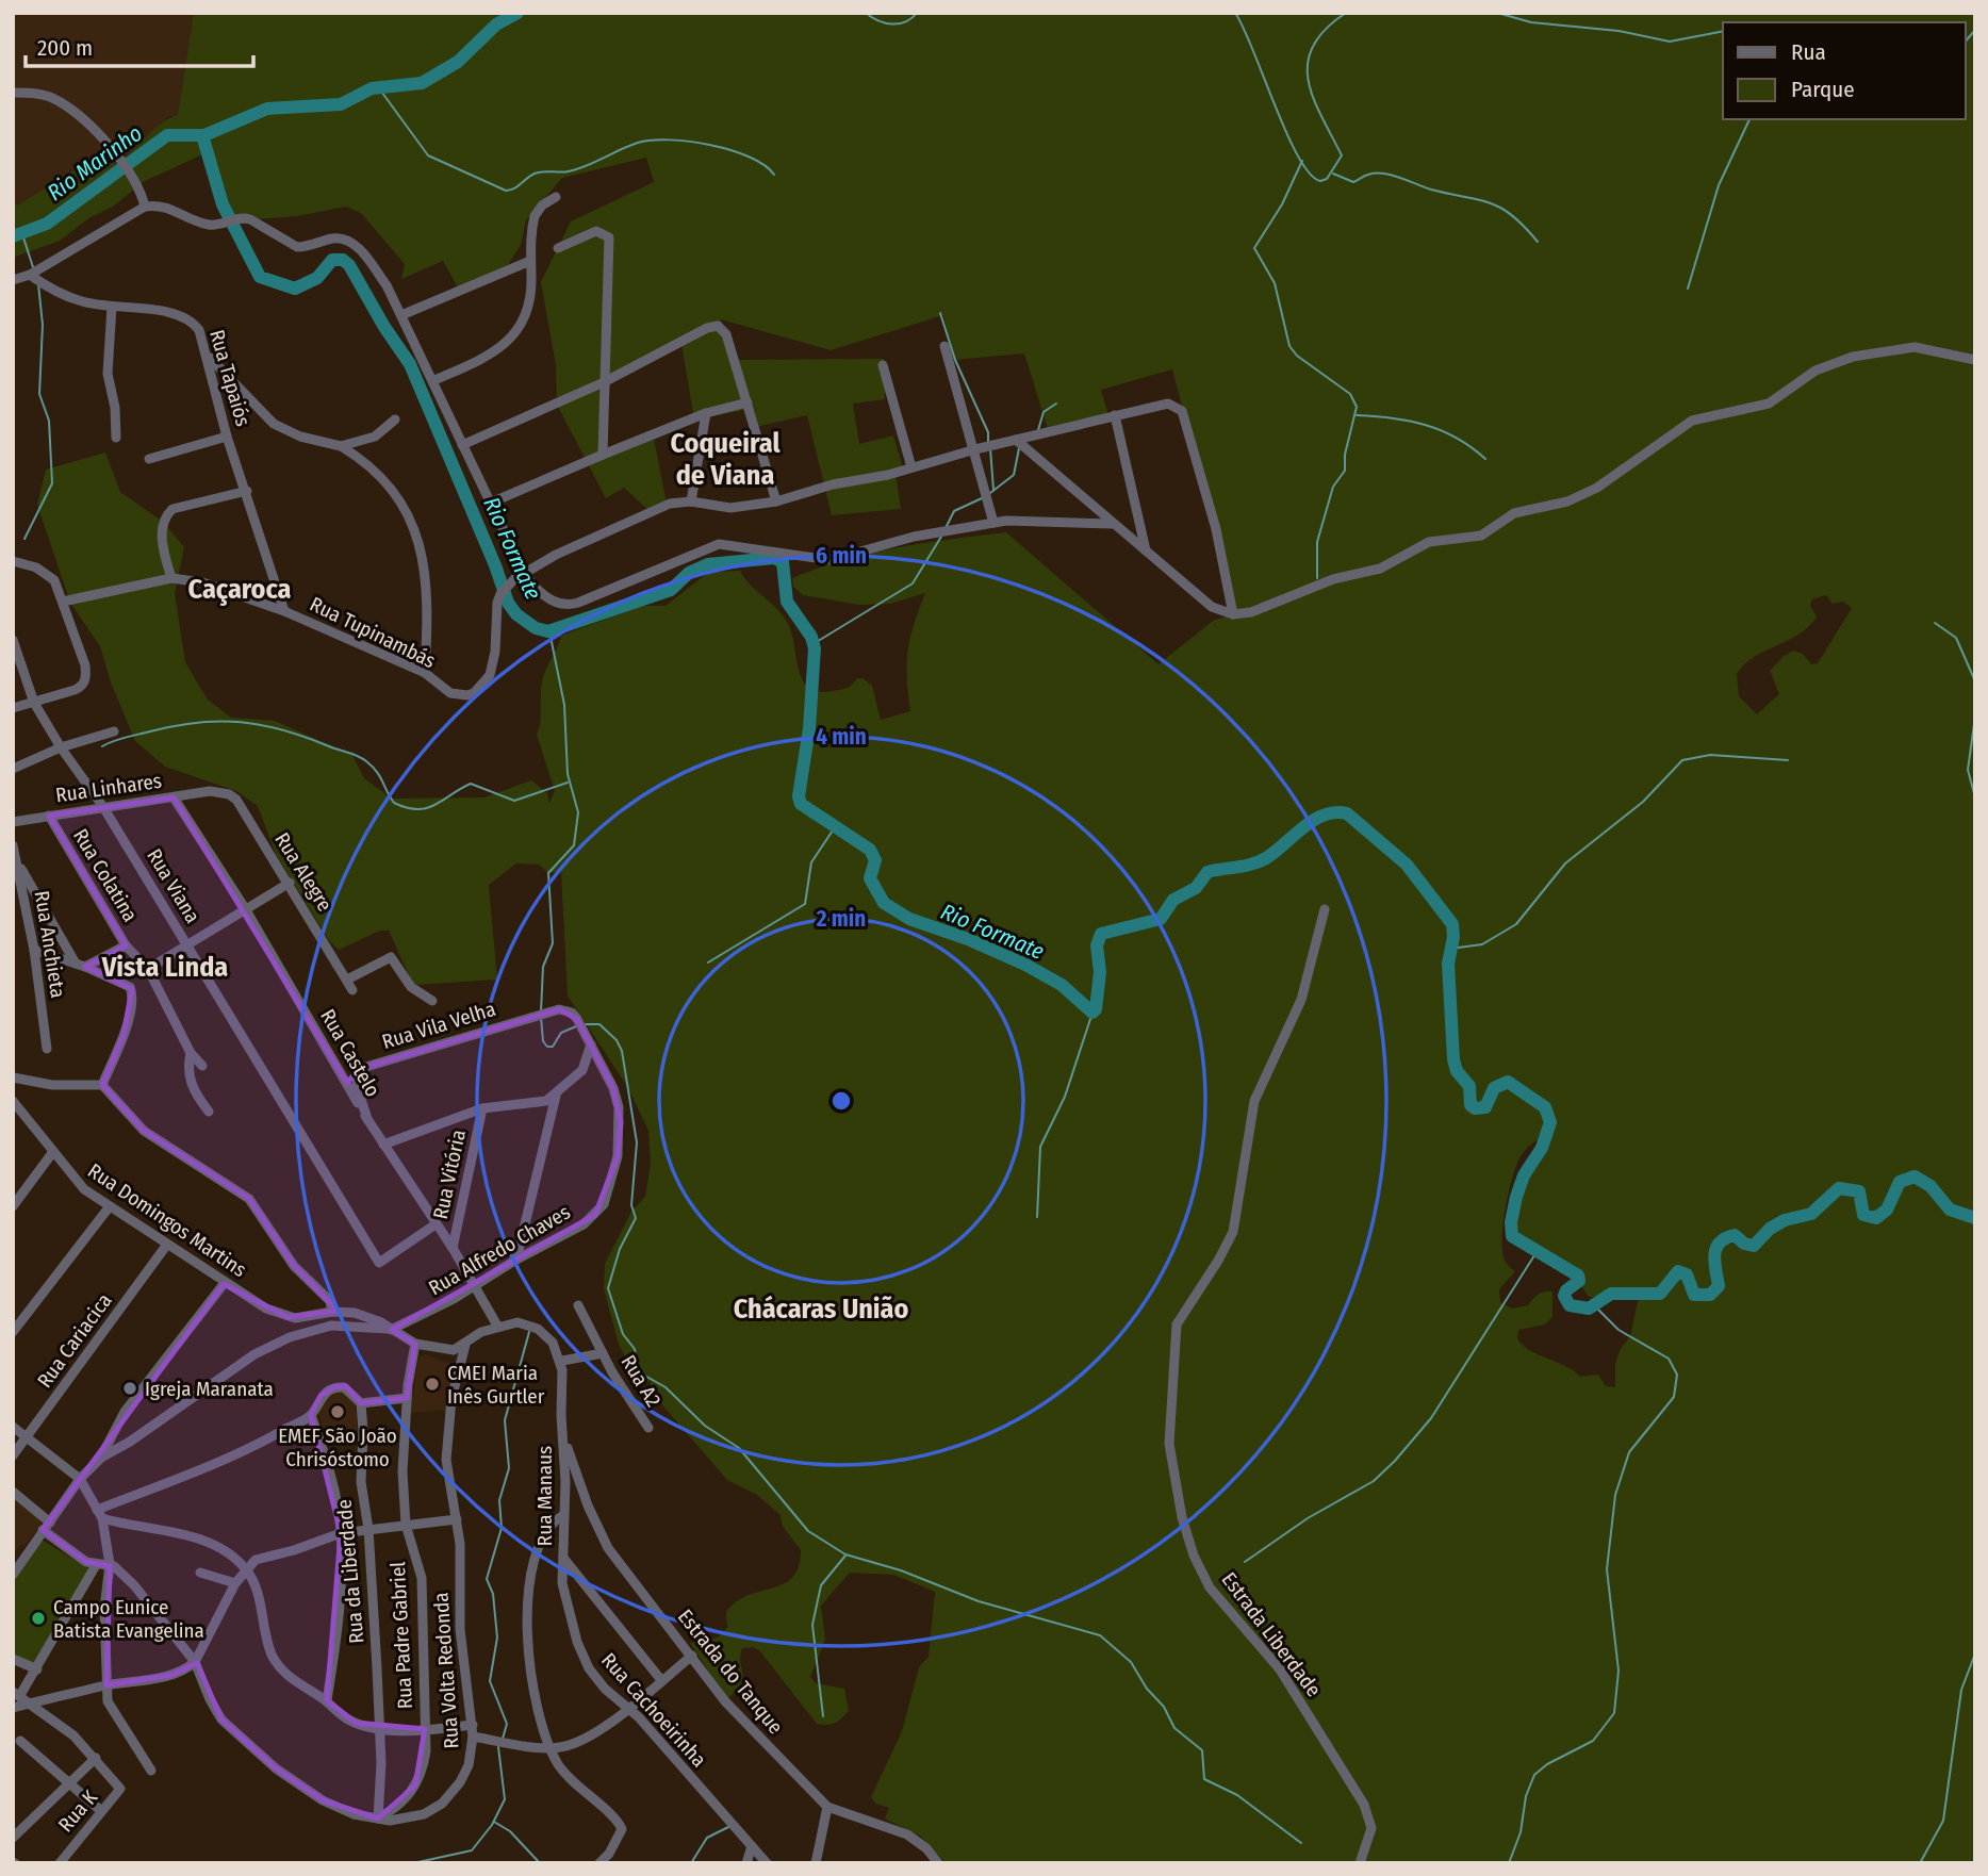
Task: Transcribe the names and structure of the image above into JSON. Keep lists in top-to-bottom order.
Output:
{
  "streets": {
    "street": [
      "Rua Tapaiós",
      "Rua Tupinambás",
      "Rua Linhares",
      "Rua Alegre",
      "Rua Colatina",
      "Rua Viana",
      "Rua Anchieta",
      "Rua Vila Velha",
      "Rua Castelo",
      "Rua Vitória",
      "Rua Domingos Martins",
      "Rua Alfredo Chaves",
      "Rua Cariacica",
      "Rua A2",
      "Rua Manaus",
      "Rua da Liberdade",
      "Estrada Liberdade",
      "Rua Padre Gabriel",
      "Rua Volta Redonda",
      "Estrada do Tanque",
      "Rua Cachoeirinha",
      "Rua K"
    ]
  },
  "crossings": [
    ["Rua Tapaiós", "Rua Tupinambás"],
    ["Rua Linhares", "Rua Alegre"],
    ["Rua Linhares", "Rua Colatina"],
    ["Rua Linhares", "Rua Viana"],
    ["Rua Linhares", "Rua Castelo"],
    ["Rua Viana", "Rua Castelo"],
    ["Rua Vila Velha", "Rua Castelo"],
    ["Rua Vila Velha", "Rua Alfredo Chaves"],
    ["Rua Castelo", "Rua Vitória"],
    ["Rua Castelo", "Rua Alfredo Chaves"],
    ["Rua Domingos Martins", "Rua Alfredo Chaves"],
    ["Rua Domingos Martins", "Rua Cariacica"],
    ["Rua Domingos Martins", "Rua Padre Gabriel"],
    ["Rua A2", "Rua Manaus"],
    ["Rua Manaus", "Estrada do Tanque"],
    ["Rua Manaus", "Rua Cachoeirinha"],
    ["Rua da Liberdade", "Rua Padre Gabriel"],
    ["Rua da Liberdade", "Rua Volta Redonda"],
    ["Rua Padre Gabriel", "Rua Volta Redonda"]
  ],
  "districts": [
    "Coqueiral de Viana",
    "Caçaroca",
    "Vista Linda",
    "Chácaras União"
  ],
  "water": ["Rio Marinho", "Rio Formate"],
  "places": [
    "CMEI Maria Inês Gurtler",
    "Igreja Maranata",
    "EMEF São João Chrisóstomo",
    "Campo Eunice Batista Evangelina"
  ],
  "legend": ["Rua", "Parque"],
  "scale_bar": "200 m",
  "rings": ["6 min", "4 min", "2 min"]
}
